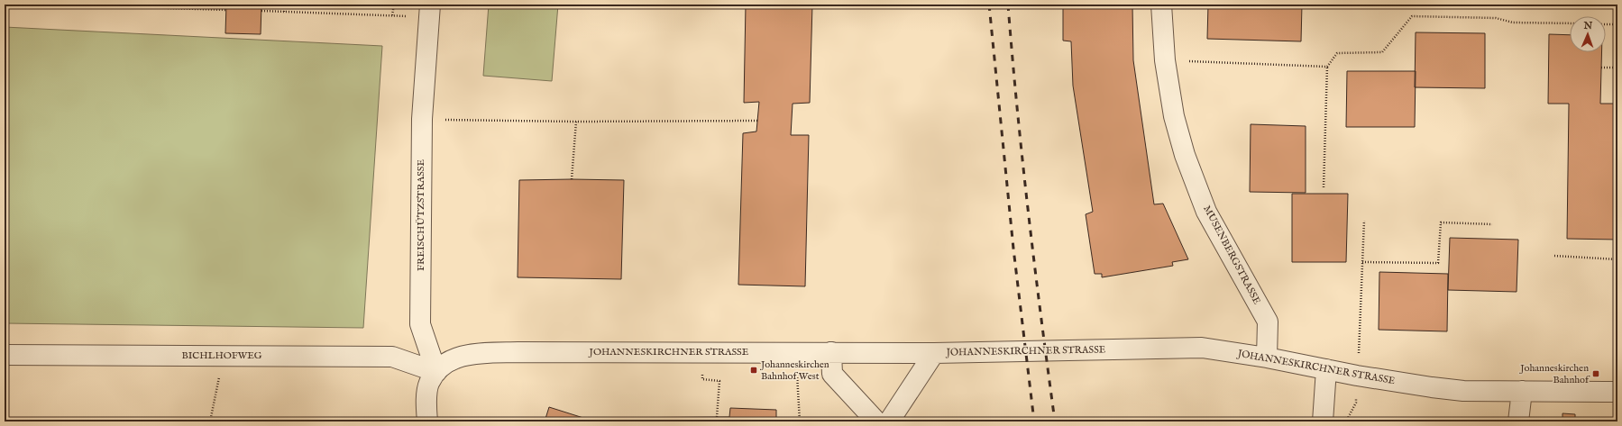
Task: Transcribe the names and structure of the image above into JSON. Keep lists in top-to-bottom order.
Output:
{
  "streets": {
    "street": [
      "FREISCHÜTZSTRASSE",
      "MUSENBERGSTRASSE",
      "JOHANNESKIRCHNER STRASSE",
      "BICHLHOFWEG"
    ]
  },
  "crossings": [
    ["FREISCHÜTZSTRASSE", "JOHANNESKIRCHNER STRASSE"],
    ["FREISCHÜTZSTRASSE", "BICHLHOFWEG"],
    ["MUSENBERGSTRASSE", "JOHANNESKIRCHNER STRASSE"],
    ["JOHANNESKIRCHNER STRASSE", "BICHLHOFWEG"]
  ],
  "places": {
    "transit": ["Johanneskirchen Bahnhof West", "Johanneskirchen Bahnhof"]
  },
  "north": "top"
}
